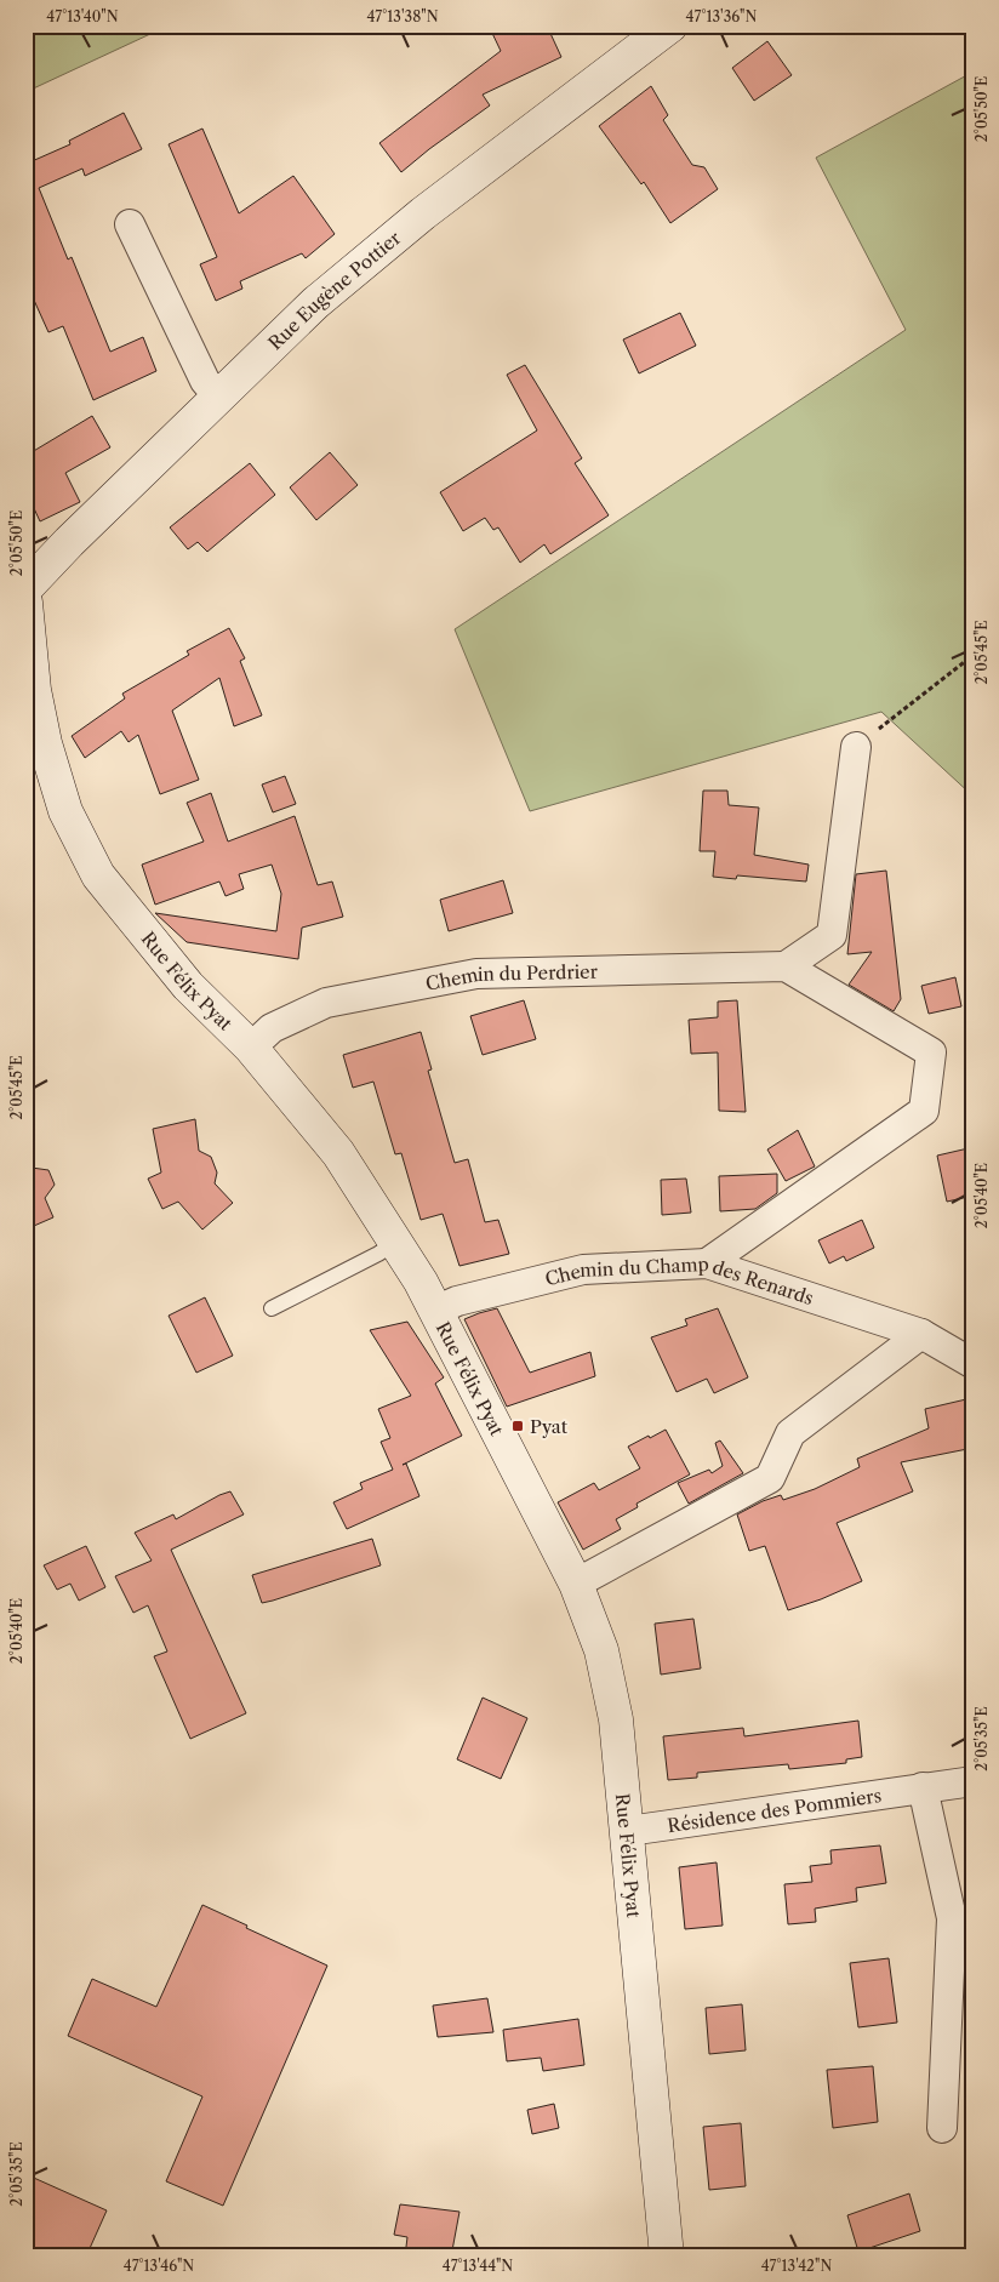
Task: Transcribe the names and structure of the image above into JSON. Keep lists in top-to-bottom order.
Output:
{
  "streets": {
    "street": [
      "Rue Eugène Pottier",
      "Chemin du Perdrier",
      "Rue Félix Pyat",
      "Chemin du Champ des Renards",
      "Résidence des Pommiers"
    ]
  },
  "crossings": [
    ["Chemin du Perdrier", "Rue Félix Pyat"],
    ["Rue Félix Pyat", "Chemin du Champ des Renards"],
    ["Rue Félix Pyat", "Résidence des Pommiers"]
  ],
  "places": {
    "transit": ["Pyat"]
  },
  "coordinates": [
    "47°13'40\"N",
    "47°13'38\"N",
    "47°13'36\"N",
    "2°05'50\"E",
    "2°05'45\"E",
    "2°05'40\"E",
    "2°05'35\"E",
    "47°13'46\"N",
    "47°13'44\"N",
    "47°13'42\"N"
  ]
}
